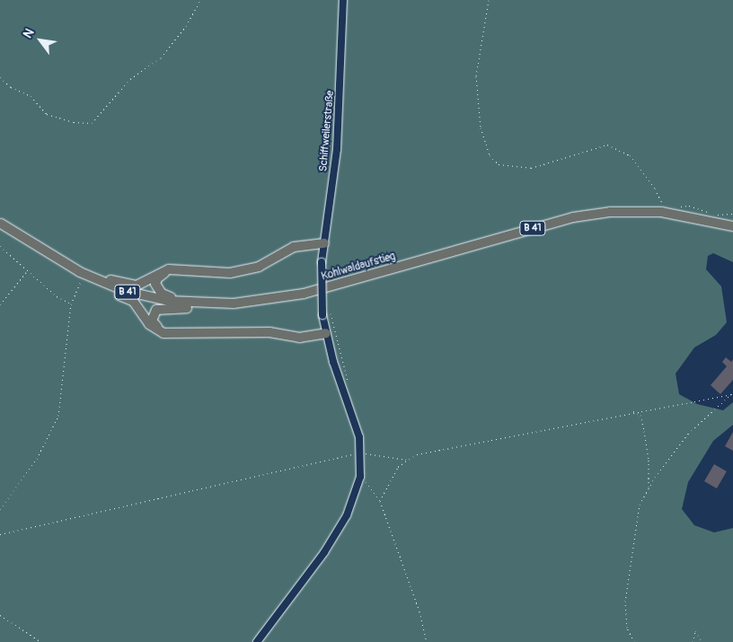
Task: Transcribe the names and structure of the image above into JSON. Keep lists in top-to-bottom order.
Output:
{
  "streets": {
    "main road": ["B 41", "Kohlwaldaufstieg"],
    "street": ["Schiffweilerstraße"]
  },
  "north": "top left"
}
